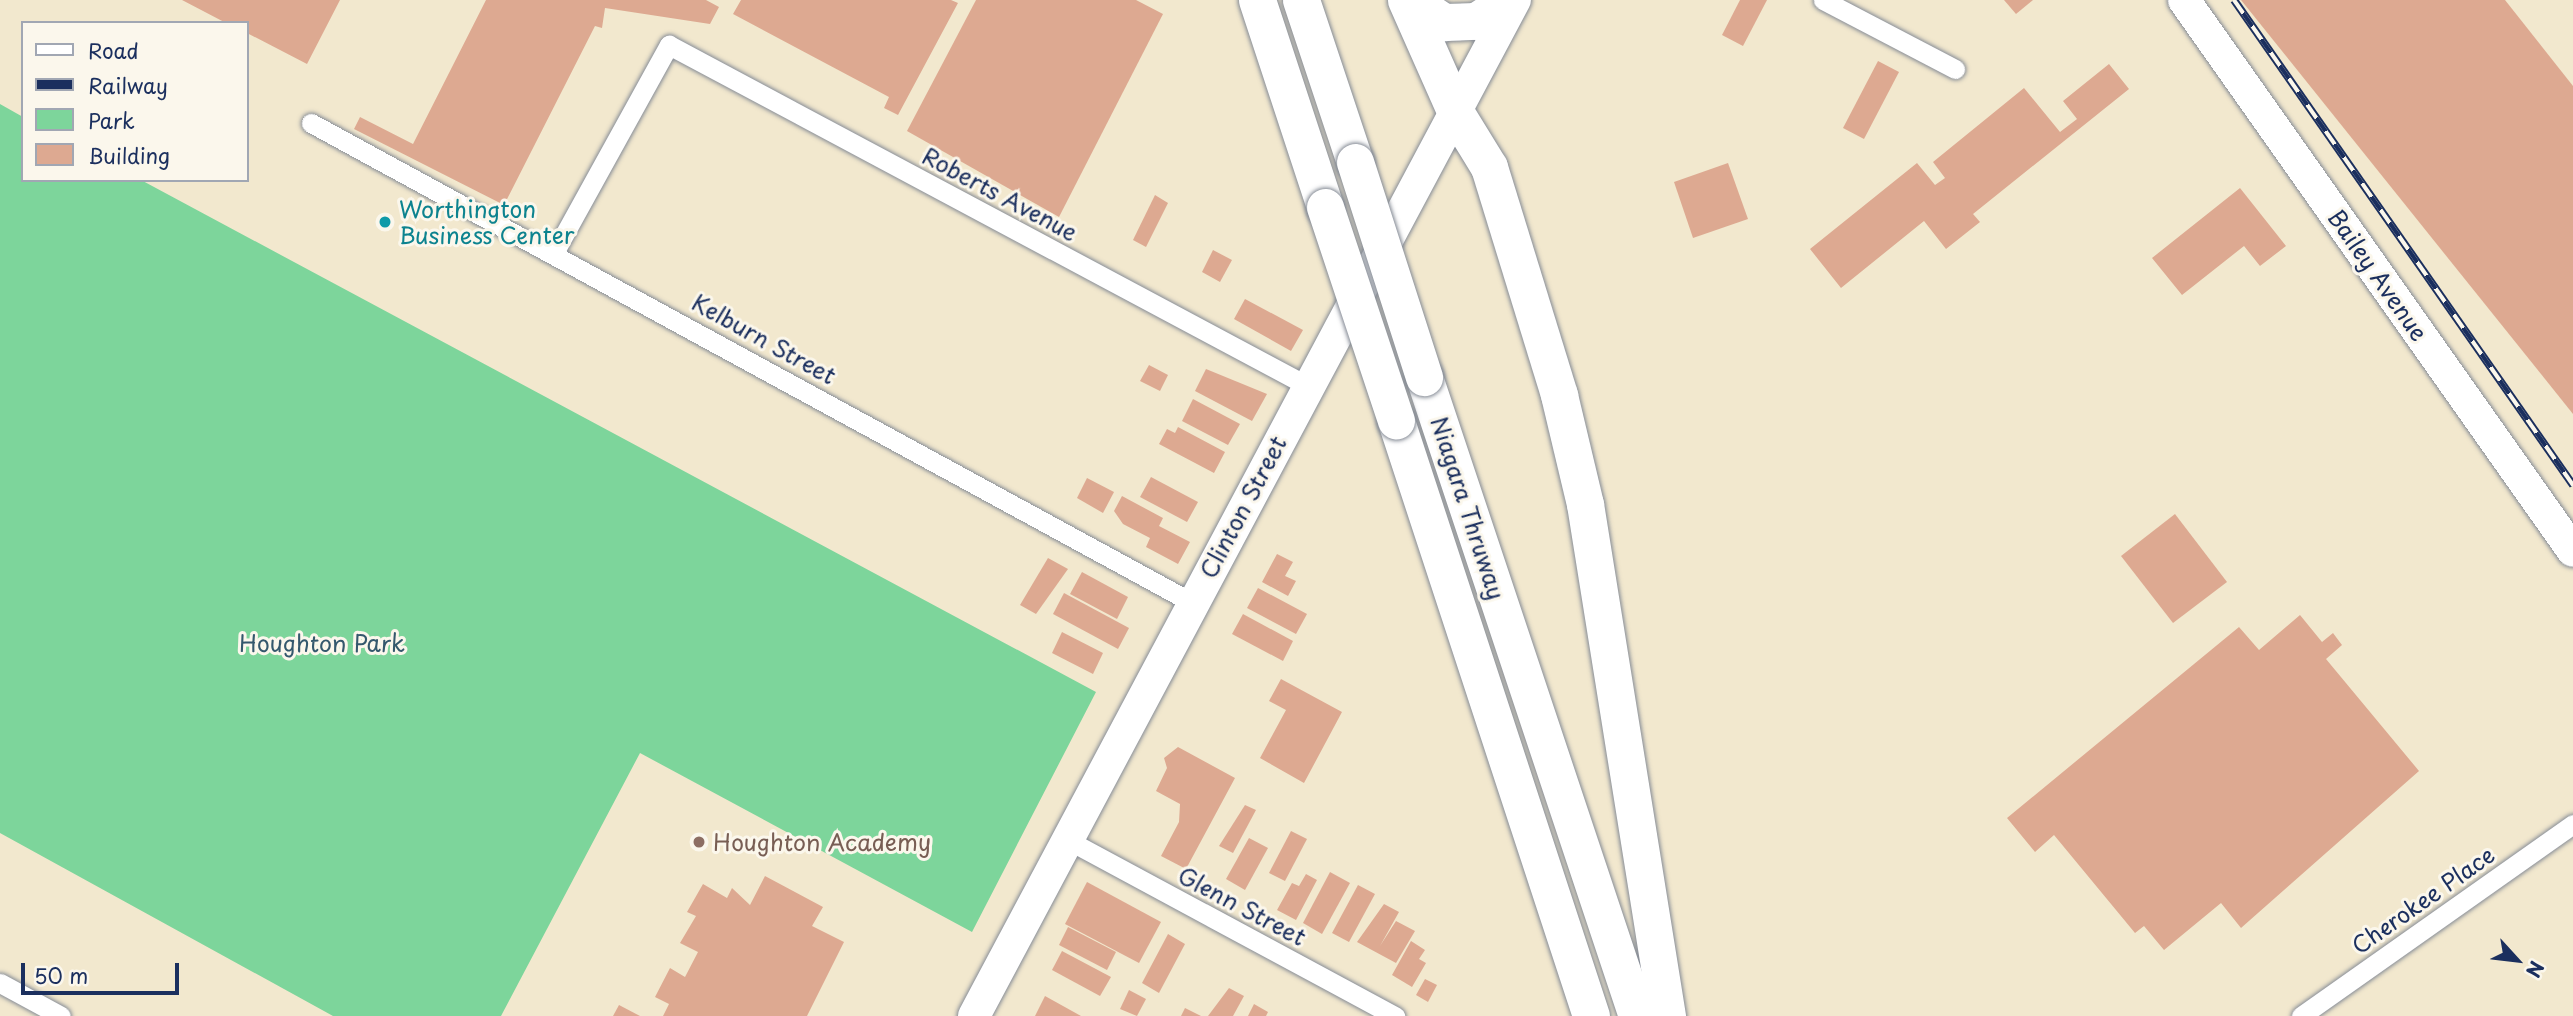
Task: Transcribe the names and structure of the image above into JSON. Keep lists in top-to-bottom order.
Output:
{
  "streets": {
    "highway": ["Niagara Thruway"],
    "main road": ["Bailey Avenue", "Clinton Street"],
    "street": [
      "Roberts Avenue",
      "Kelburn Street",
      "Cherokee Place",
      "Glenn Street"
    ]
  },
  "crossings": [
    ["Roberts Avenue", "Kelburn Street"],
    ["Roberts Avenue", "Clinton Street"],
    ["Kelburn Street", "Clinton Street"],
    ["Clinton Street", "Glenn Street"]
  ],
  "parks": ["Houghton Park"],
  "places": ["Worthington Business Center", "Houghton Academy"],
  "legend": [
    "Road",
    "Railway",
    "Park",
    "Building"
  ],
  "scale_bar": "50 m",
  "north": "bottom right"
}
